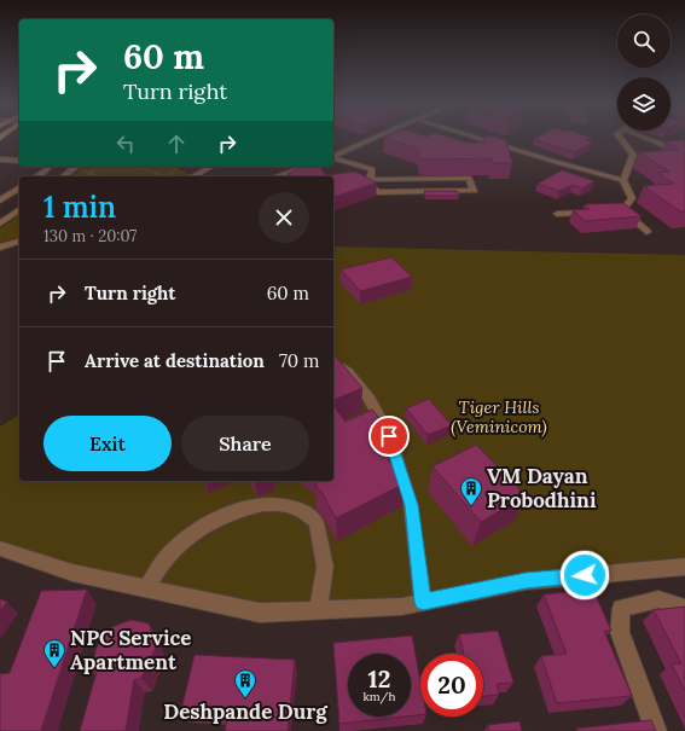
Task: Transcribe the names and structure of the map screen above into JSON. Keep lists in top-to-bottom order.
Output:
{
  "parks": ["Tiger Hills (Veminicom)"],
  "places": {
    "building": ["VM Dayan Probodhini", "NPC Service Apartment", "Deshpande Durg"]
  },
  "page": {
    "turn": ["60 m", "Turn right"],
    "heading": ["1 min", "130 m · 20:07"],
    "list": [
      {
        "name": "Turn right",
        "value": "60 m"
      },
      {
        "name": "Arrive at destination",
        "value": "70 m"
      }
    ],
    "buttons": ["Exit", "Share"],
    "speed": "12 km/h",
    "limit": "20"
  }
}
